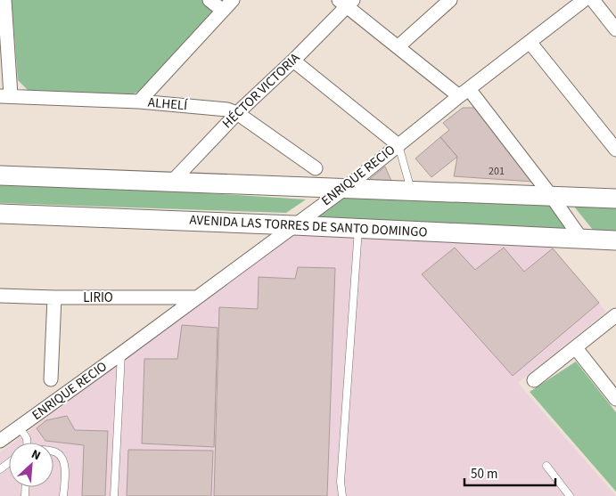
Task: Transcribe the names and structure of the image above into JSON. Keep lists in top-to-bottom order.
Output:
{
  "streets": {
    "street": [
      "HÉCTOR VICTORIA",
      "ALHELÍ",
      "ENRIQUE RECIO",
      "AVENIDA LAS TORRES DE SANTO DOMINGO",
      "LIRIO"
    ]
  },
  "crossings": [
    ["HÉCTOR VICTORIA", "ALHELÍ"],
    ["ENRIQUE RECIO", "AVENIDA LAS TORRES DE SANTO DOMINGO"],
    ["ENRIQUE RECIO", "LIRIO"]
  ],
  "house_numbers": ["201"],
  "scale_bar": "50 m",
  "north": "top right"
}
